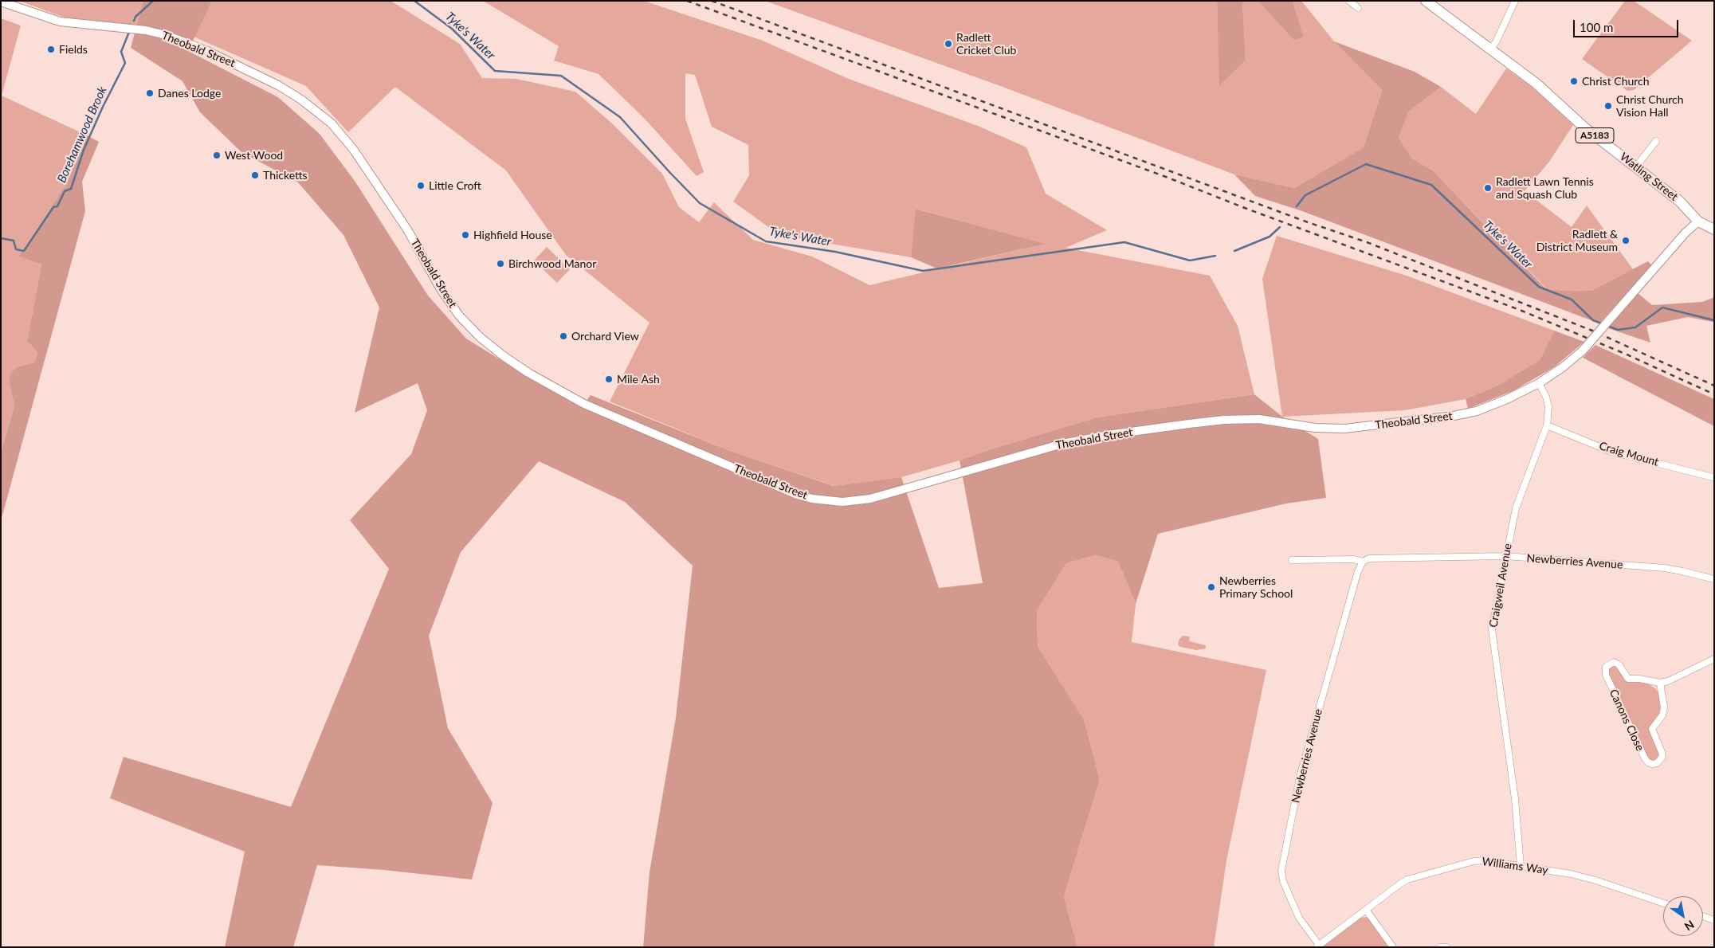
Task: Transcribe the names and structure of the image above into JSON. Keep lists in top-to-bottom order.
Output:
{
  "streets": {
    "main road": ["A5183", "Watling Street"],
    "street": [
      "Theobald Street",
      "Craig Mount",
      "Newberries Avenue",
      "Craigweil Avenue",
      "Canons Close",
      "Williams Way"
    ]
  },
  "crossings": [
    ["Theobald Street", "Watling Street"],
    ["Theobald Street", "Craigweil Avenue"],
    ["A5183", "Watling Street"],
    ["Craig Mount", "Craigweil Avenue"],
    ["Newberries Avenue", "Craigweil Avenue"],
    ["Newberries Avenue", "Williams Way"],
    ["Craigweil Avenue", "Williams Way"]
  ],
  "water": ["Tyke's Water", "Borehamwood Brook"],
  "places": [
    "Radlett Cricket Club",
    "Fields",
    "Christ Church",
    "Danes Lodge",
    "Christ Church Vision Hall",
    "West Wood",
    "Thicketts",
    "Little Croft",
    "Radlett Lawn Tennis and Squash Club",
    "Highfield House",
    "Radlett & District Museum",
    "Birchwood Manor",
    "Orchard View",
    "Mile Ash",
    "Newberries Primary School"
  ],
  "scale_bar": "100 m",
  "north": "bottom right"
}
